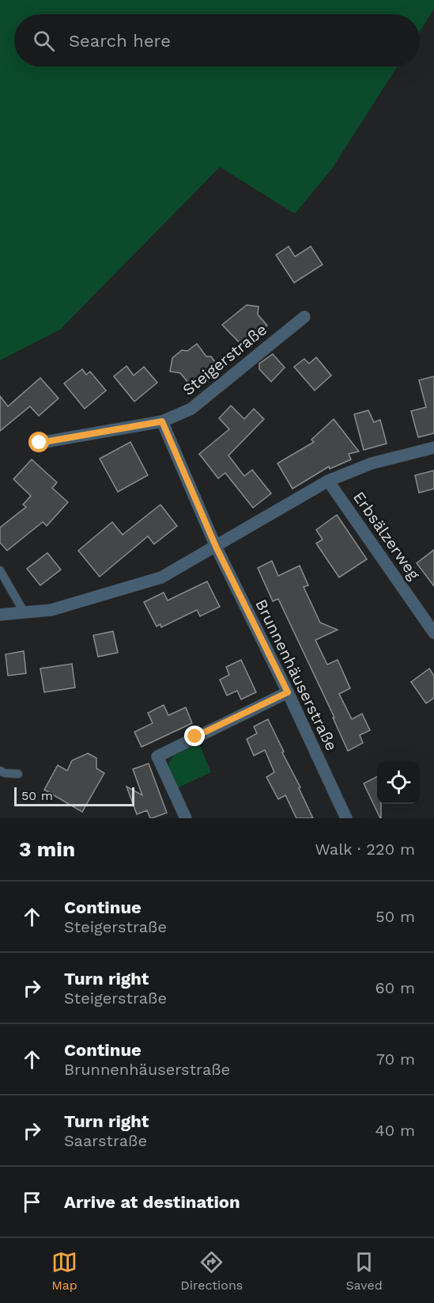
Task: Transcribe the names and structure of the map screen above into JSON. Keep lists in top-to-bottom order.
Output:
{
  "streets": {
    "street": ["Steigerstraße", "Erbsälzerweg", "Brunnenhäuserstraße"]
  },
  "scale_bar": "50 m",
  "page": {
    "search": "Search here",
    "scale": "50 m",
    "heading": ["3 min", "Walk · 220 m"],
    "list": [
      ["Continue", "Steigerstraße", "50 m"],
      ["Turn right", "Steigerstraße", "60 m"],
      ["Continue", "Brunnenhäuserstraße", "70 m"],
      ["Turn right", "Saarstraße", "40 m"],
      "Arrive at destination"
    ],
    "nav": ["Map", "Directions", "Saved"]
  }
}
